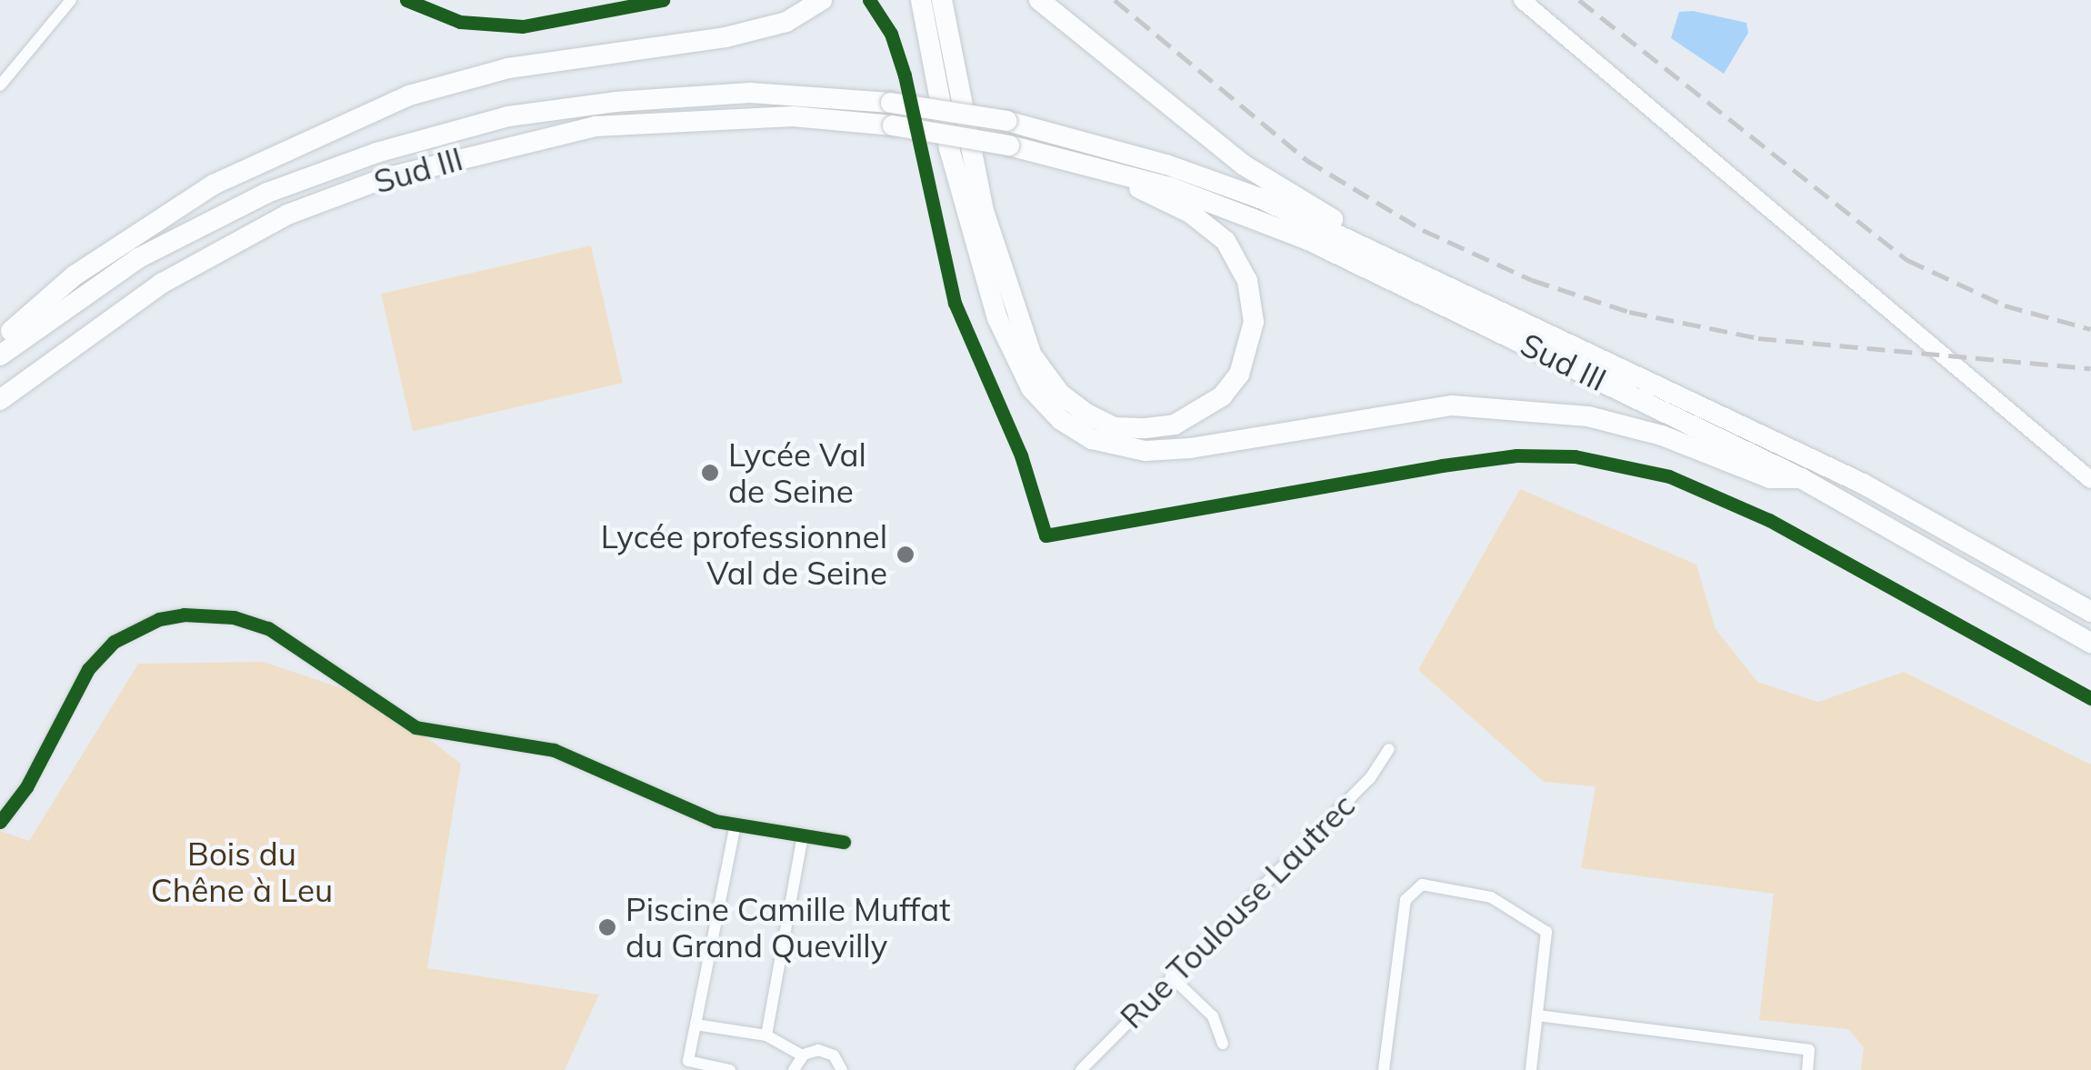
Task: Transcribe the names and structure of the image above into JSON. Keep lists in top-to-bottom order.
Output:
{
  "streets": {
    "highway": ["Sud III"],
    "street": ["Rue Toulouse Lautrec"]
  },
  "parks": ["Bois du Chêne à Leu"],
  "places": ["Lycée Val de Seine", "Lycée professionnel Val de Seine", "Piscine Camille Muffat du Grand Quevilly"]
}
